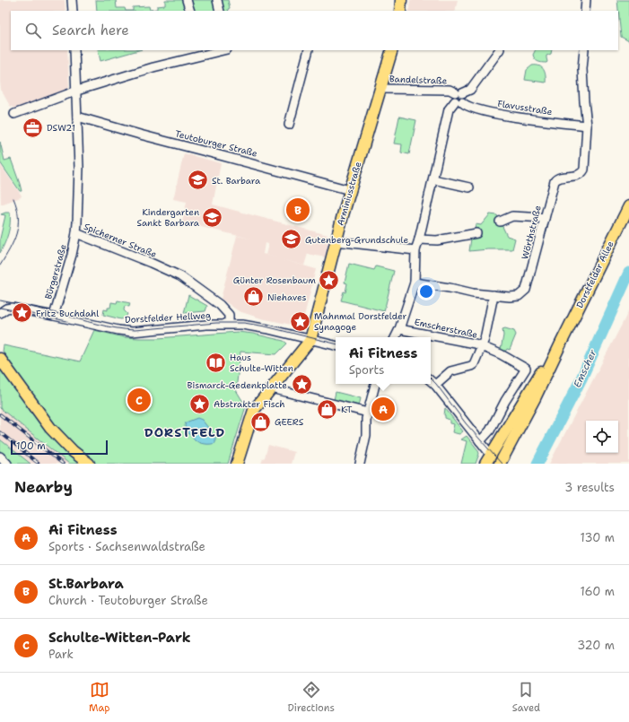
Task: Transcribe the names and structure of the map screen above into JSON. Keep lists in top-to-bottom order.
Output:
{
  "streets": {
    "main road": ["Arminiusstraße", "Dorstfelder Allee"],
    "street": [
      "Bandelstraße",
      "Flavusstraße",
      "Teutoburger Straße",
      "Wörthstraße",
      "Spicherner Straße",
      "Bürgerstraße",
      "Dorstfelder Hellweg",
      "Emscherstraße"
    ]
  },
  "crossings": [
    ["Bandelstraße", "Arminiusstraße"],
    ["Flavusstraße", "Wörthstraße"],
    ["Teutoburger Straße", "Arminiusstraße"],
    ["Teutoburger Straße", "Spicherner Straße"],
    ["Arminiusstraße", "Dorstfelder Hellweg"],
    ["Spicherner Straße", "Bürgerstraße"],
    ["Spicherner Straße", "Dorstfelder Hellweg"],
    ["Bürgerstraße", "Dorstfelder Hellweg"]
  ],
  "districts": ["DORSTFELD"],
  "water": ["Emscher"],
  "places": {
    "office": ["DSW21"],
    "school or university": ["St. Barbara", "Kindergarten Sankt Barbara", "Gutenberg-Grundschule"],
    "place": [
      "Günter Rosenbaum",
      "Fritz Buchdahl",
      "Mahnmal Dorstfelder Synagoge",
      "Bismarck-Gedenkplatte",
      "Abstrakter Fisch"
    ],
    "shop": ["Niehaves", "KT", "GEERS"],
    "library": ["Haus Schulte-Witten"]
  },
  "scale_bar": "100 m",
  "page": {
    "search": "Search here",
    "pins": ["B", "C", "A"],
    "popup": ["Ai Fitness", "Sports"],
    "scale": "100 m",
    "heading": ["Nearby", "3 results"],
    "list": [
      {
        "mark": "A",
        "name": "Ai Fitness",
        "note": "Sports · Sachsenwaldstraße",
        "value": "130 m"
      },
      {
        "mark": "B",
        "name": "St.Barbara",
        "note": "Church · Teutoburger Straße",
        "value": "160 m"
      },
      {
        "mark": "C",
        "name": "Schulte-Witten-Park",
        "note": "Park",
        "value": "320 m"
      }
    ],
    "nav": ["Map", "Directions", "Saved"]
  }
}
